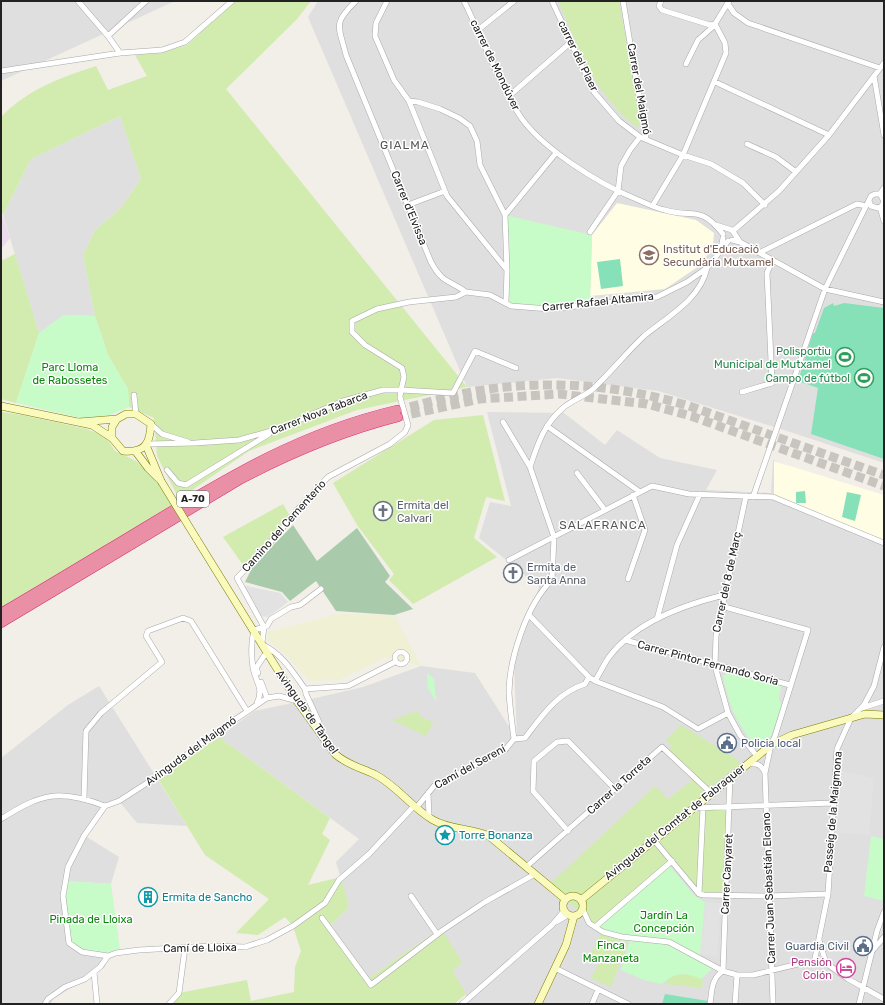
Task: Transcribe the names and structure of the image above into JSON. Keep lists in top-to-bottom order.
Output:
{
  "streets": {
    "highway": ["A-70"],
    "main road": ["Avinguda de Tàngel", "Avinguda del Comtat de Fabraquer"],
    "street": [
      "carrer del Plaer",
      "carrer de Mondúver",
      "Carrer del Maigmó",
      "Carrer d'Eivissa",
      "Carrer Rafael Altamira",
      "Carrer Nova Tabarca",
      "Camino del Cementerio",
      "Carrer del 8 de Març",
      "Carrer Pintor Fernando Soria",
      "Avinguda del Maigmó",
      "Camí del Serení",
      "Carrer la Torreta",
      "Passeig de la Maigmona",
      "Carrer Canyaret",
      "Carrer Juan Sebastián Elcano",
      "Camí de Lloixa"
    ]
  },
  "crossings": [
    ["carrer del Plaer", "Carrer del Maigmó"],
    ["carrer de Mondúver", "Carrer Rafael Altamira"],
    ["Carrer Nova Tabarca", "Camino del Cementerio"],
    ["Carrer del 8 de Març", "Carrer Pintor Fernando Soria"],
    ["Carrer del 8 de Març", "Avinguda del Comtat de Fabraquer"],
    ["Carrer del 8 de Març", "Carrer Juan Sebastián Elcano"],
    ["Carrer Pintor Fernando Soria", "Carrer Juan Sebastián Elcano"],
    ["Avinguda de Tàngel", "Avinguda del Maigmó"],
    ["Avinguda de Tàngel", "Camí del Serení"],
    ["Avinguda de Tàngel", "Carrer la Torreta"],
    ["Avinguda de Tàngel", "Avinguda del Comtat de Fabraquer"],
    ["Avinguda de Tàngel", "Camí de Lloixa"],
    ["Camí del Serení", "Camí de Lloixa"],
    ["Carrer la Torreta", "Avinguda del Comtat de Fabraquer"],
    ["Passeig de la Maigmona", "Avinguda del Comtat de Fabraquer"],
    ["Avinguda del Comtat de Fabraquer", "Carrer Canyaret"],
    ["Avinguda del Comtat de Fabraquer", "Carrer Juan Sebastián Elcano"]
  ],
  "districts": ["GIALMA", "SALAFRANCA"],
  "parks": [
    "Parc Lloma de Rabossetes",
    "Jardín La Concepción",
    "Pinada de Lloixa",
    "Finca Manzaneta"
  ],
  "places": {
    "school or university": ["Institut d'Educació Secundària Mutxamel"],
    "sports": ["Polisportiu Municipal de Mutxamel", "Campo de fútbol"],
    "church": ["Ermita del Calvari", "Ermita de Santa Anna"],
    "public building": ["Policia local", "Guardia Civil"],
    "place": ["Torre Bonanza"],
    "building": ["Ermita de Sancho"],
    "hotel": ["Pensión Colón"]
  }
}
